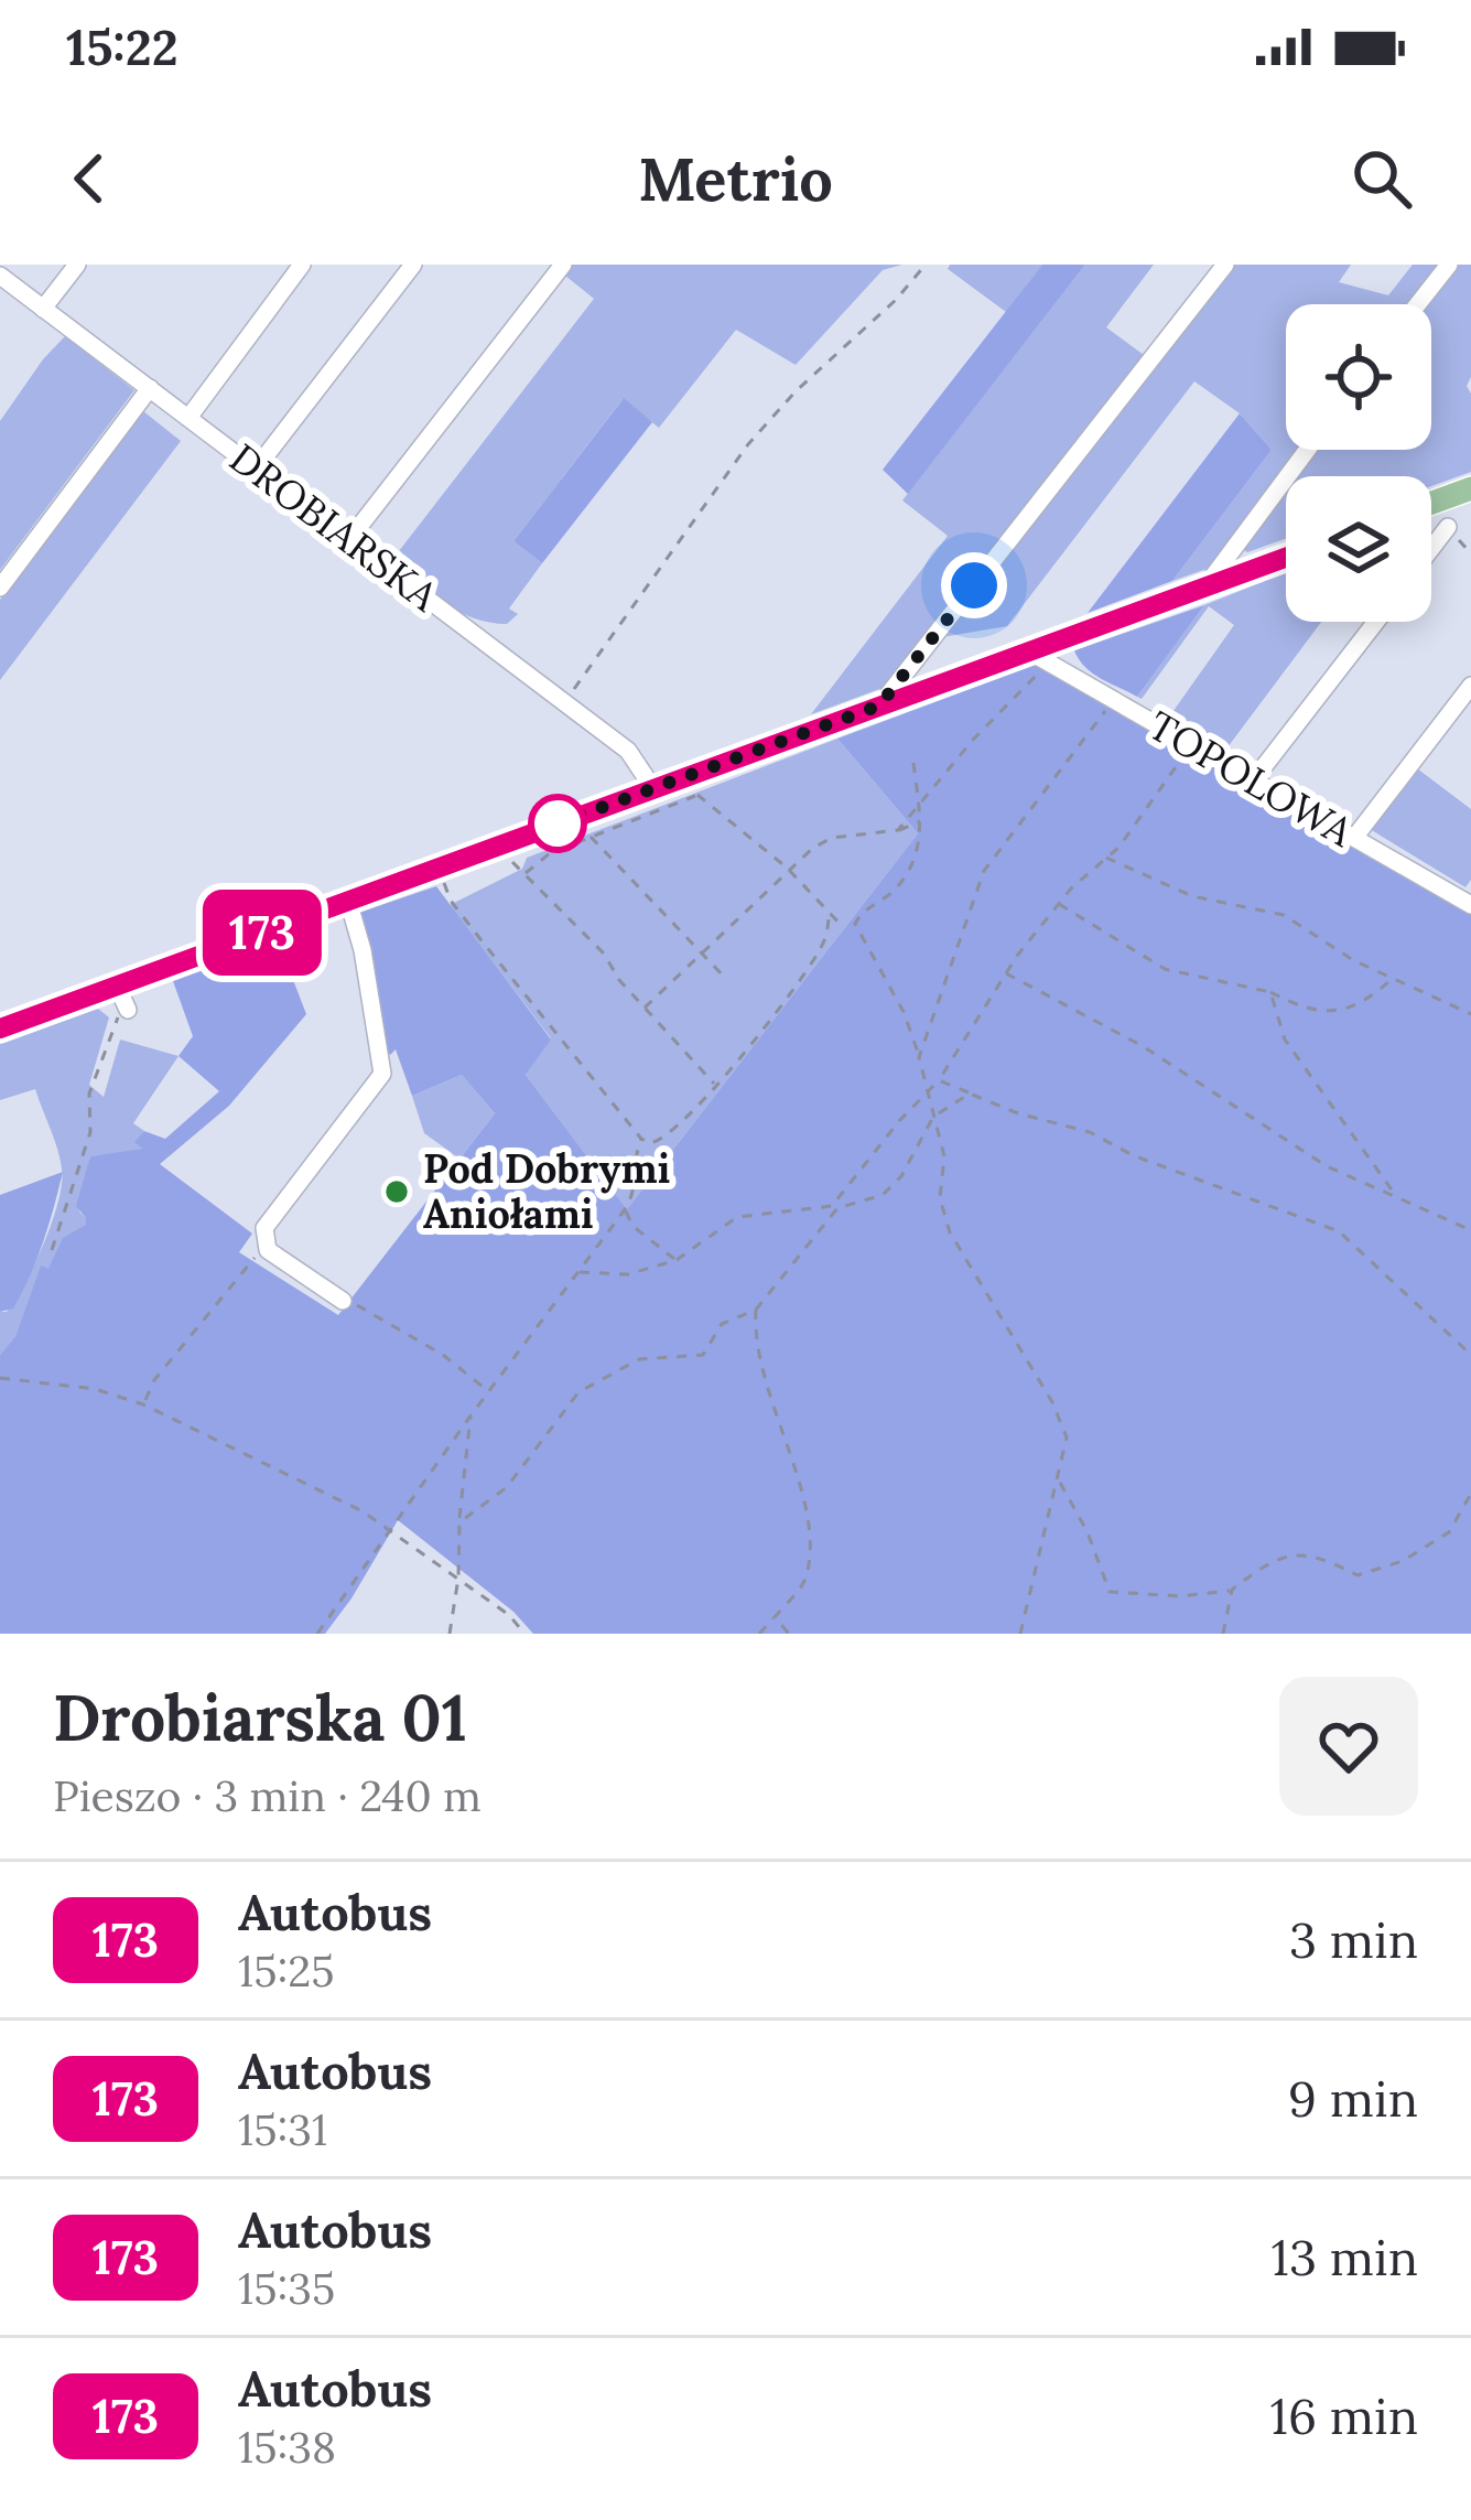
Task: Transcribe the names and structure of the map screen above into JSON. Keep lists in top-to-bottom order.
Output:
{
  "streets": {
    "street": ["DROBIARSKA", "TOPOLOWA"]
  },
  "places": ["Pod Dobrymi Aniołami"],
  "lines": ["bus line 173"],
  "page": {
    "status": "15:22",
    "header": "Metrio",
    "on_map": "173",
    "heading": ["Drobiarska 01", "Pieszo · 3 min · 240 m"],
    "list": [
      {
        "mark": "173",
        "name": "Autobus",
        "note": "15:25",
        "value": "3 min"
      },
      {
        "mark": "173",
        "name": "Autobus",
        "note": "15:31",
        "value": "9 min"
      },
      {
        "mark": "173",
        "name": "Autobus",
        "note": "15:35",
        "value": "13 min"
      },
      {
        "mark": "173",
        "name": "Autobus",
        "note": "15:38",
        "value": "16 min"
      }
    ]
  }
}
